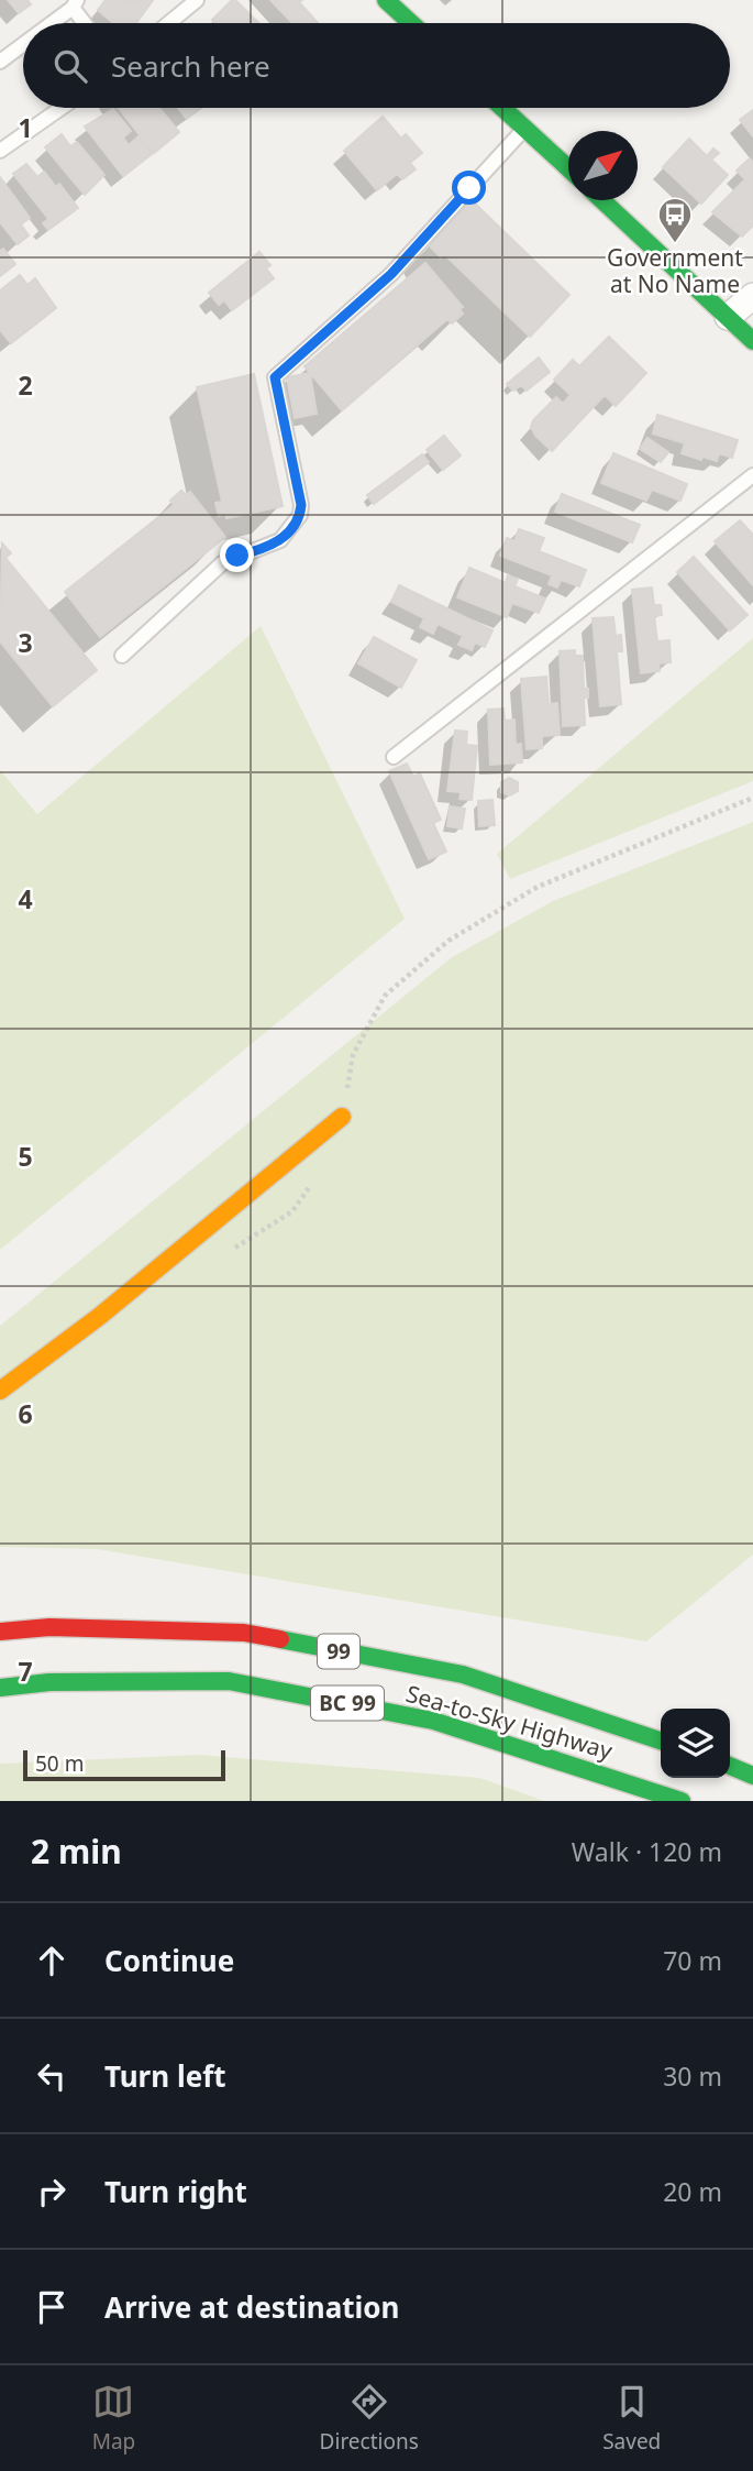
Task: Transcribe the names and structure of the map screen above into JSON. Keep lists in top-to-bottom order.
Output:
{
  "streets": {
    "main road": ["99", "BC 99", "Sea-to-Sky Highway"]
  },
  "places": {
    "bus stop": ["Government at No Name"]
  },
  "scale_bar": "50 m",
  "north": "top right",
  "page": {
    "search": "Search here",
    "scale": "50 m",
    "heading": ["2 min", "Walk · 120 m"],
    "list": [
      ["Continue", "70 m"],
      ["Turn left", "30 m"],
      ["Turn right", "20 m"],
      "Arrive at destination"
    ],
    "nav": ["Map", "Directions", "Saved"]
  },
  "grid": {
    "rows": [
      "1",
      "2",
      "3",
      "4",
      "5",
      "6",
      "7"
    ]
  }
}
